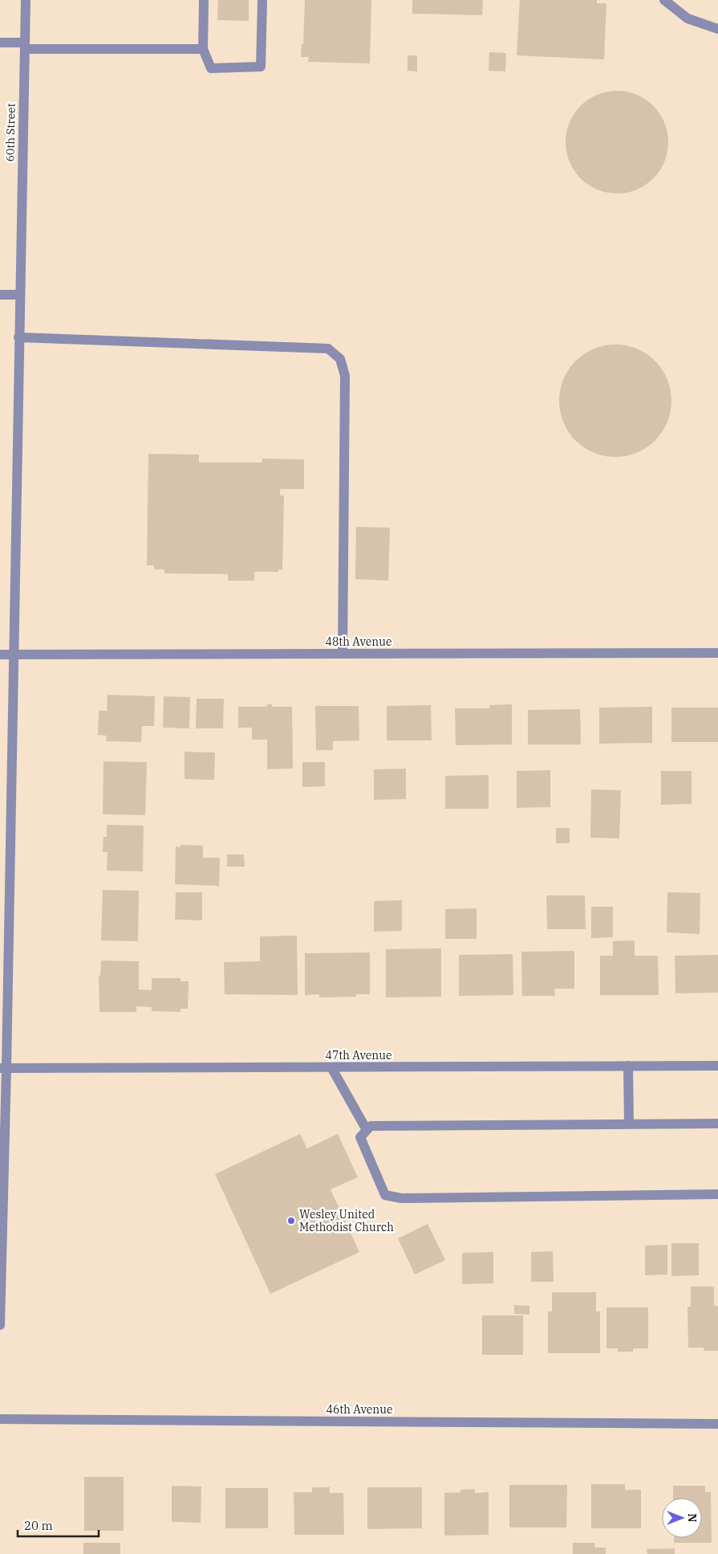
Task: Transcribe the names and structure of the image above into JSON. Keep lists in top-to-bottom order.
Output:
{
  "streets": {
    "street": [
      "60th Street",
      "48th Avenue",
      "47th Avenue",
      "46th Avenue"
    ]
  },
  "crossings": [
    ["60th Street", "48th Avenue"],
    ["60th Street", "47th Avenue"]
  ],
  "places": ["Wesley United Methodist Church"],
  "scale_bar": "20 m",
  "north": "right"
}
